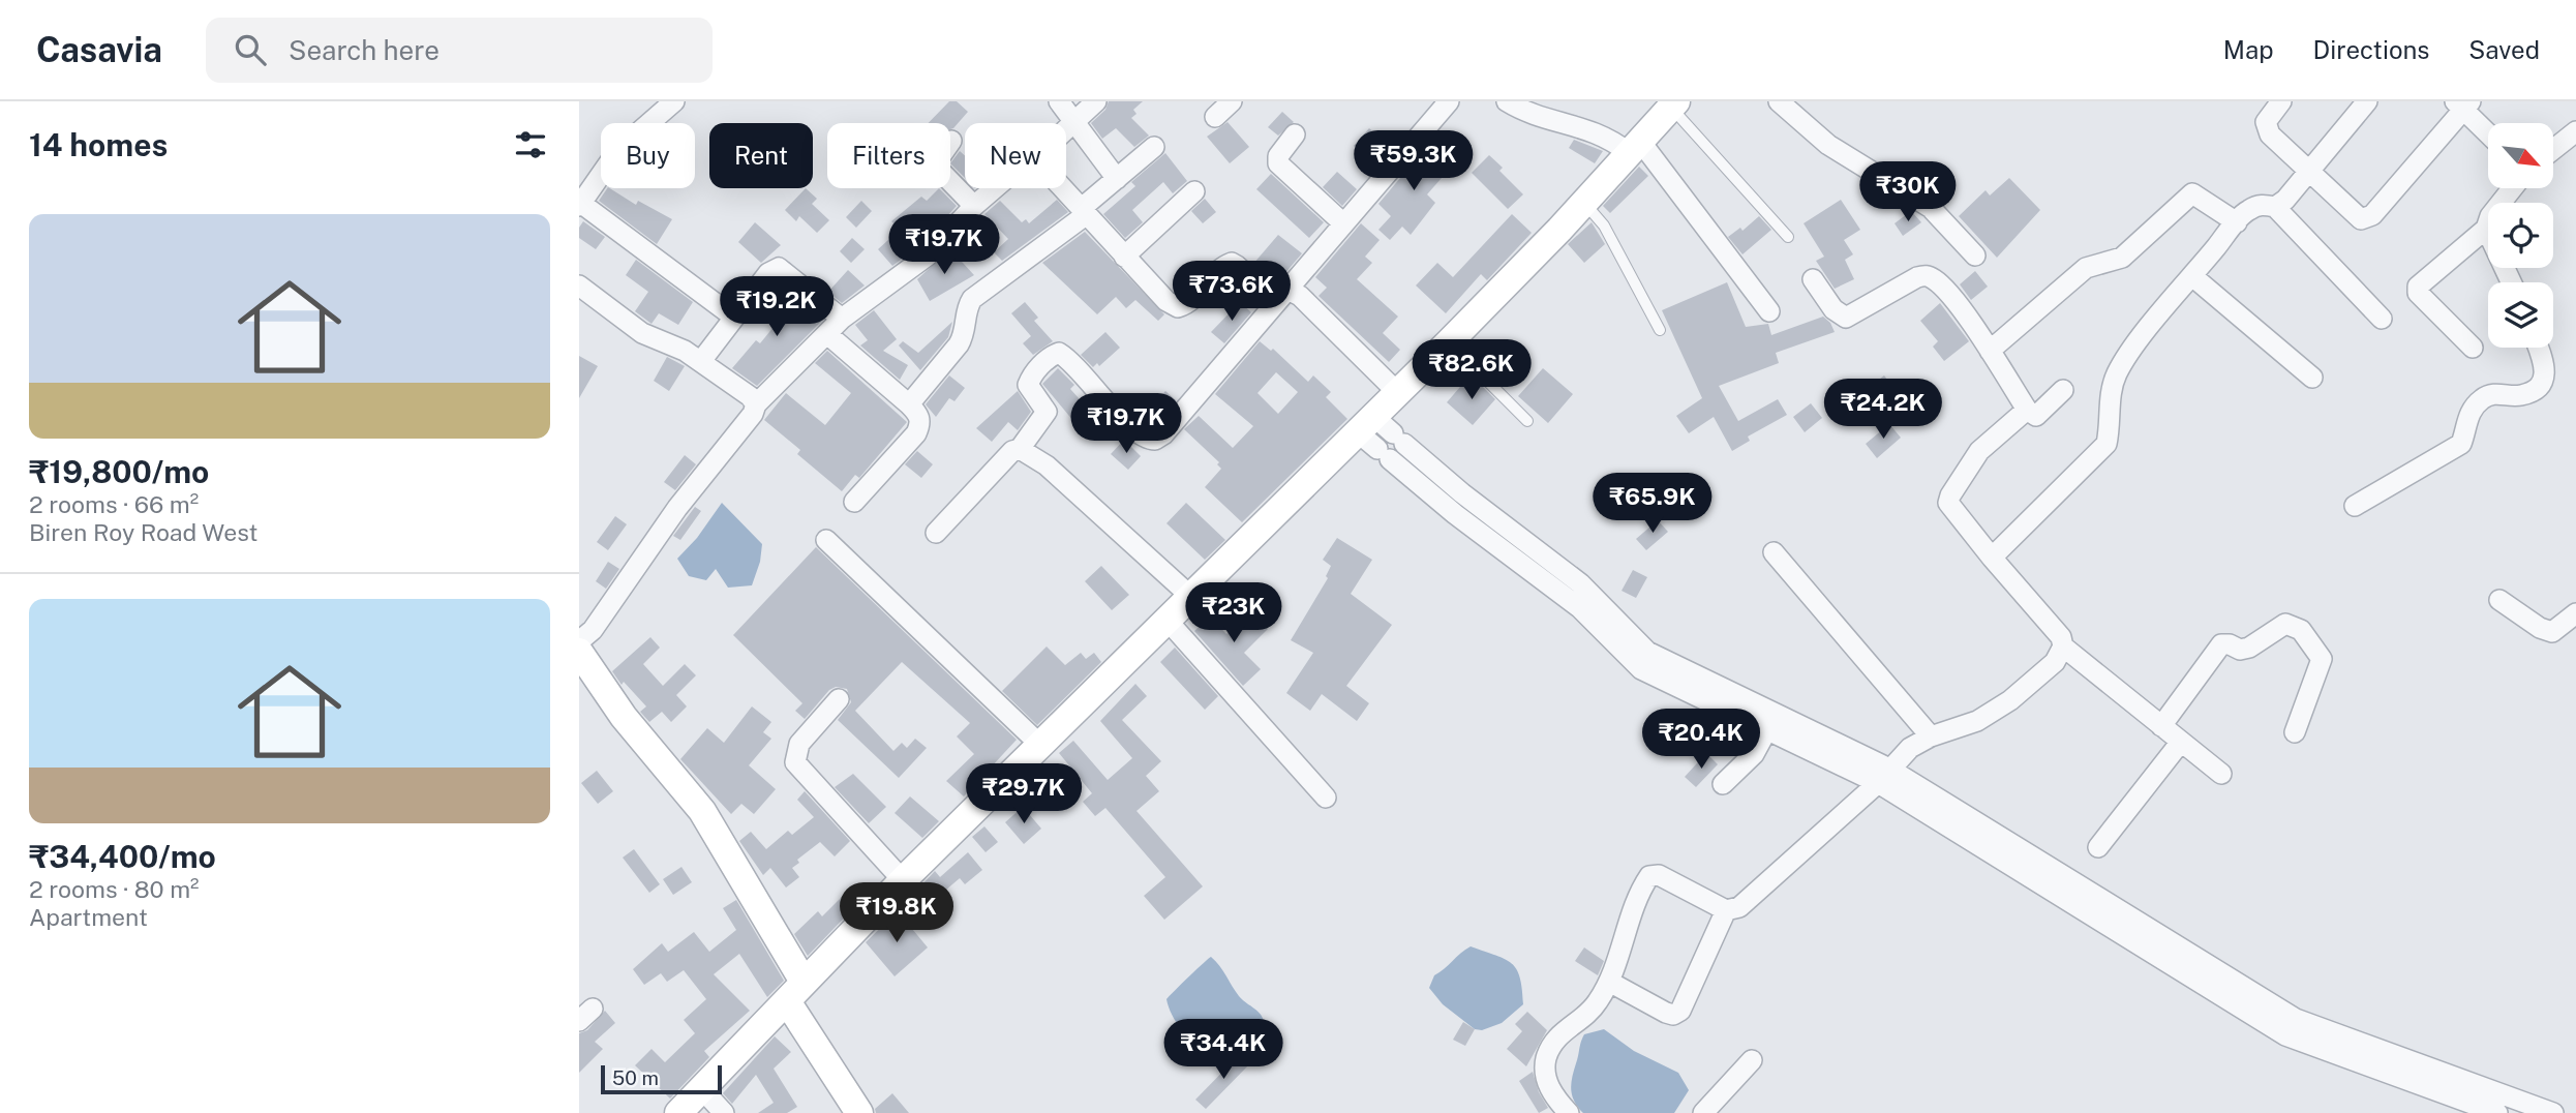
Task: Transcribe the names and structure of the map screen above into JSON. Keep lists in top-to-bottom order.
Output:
{
  "scale_bar": "50 m",
  "north": "bottom right",
  "page": {
    "header": "Casavia",
    "search": "Search here",
    "nav": ["Map", "Directions", "Saved"],
    "heading": "14 homes",
    "chip": [
      "Buy",
      "Rent",
      "Filters",
      "New"
    ],
    "price": [
      "₹59.3K",
      "₹30K",
      "₹19.7K",
      "₹73.6K",
      "₹19.2K",
      "₹82.6K",
      "₹24.2K",
      "₹19.7K",
      "₹65.9K",
      "₹23K",
      "₹20.4K",
      "₹29.7K",
      "₹19.8K",
      "₹34.4K"
    ],
    "list": [
      {
        "name": "₹19,800/mo",
        "note": "2 rooms · 66 m² · Biren Roy Road West"
      },
      {
        "name": "₹34,400/mo",
        "note": "2 rooms · 80 m² · Apartment"
      }
    ],
    "scale": "50 m"
  }
}
